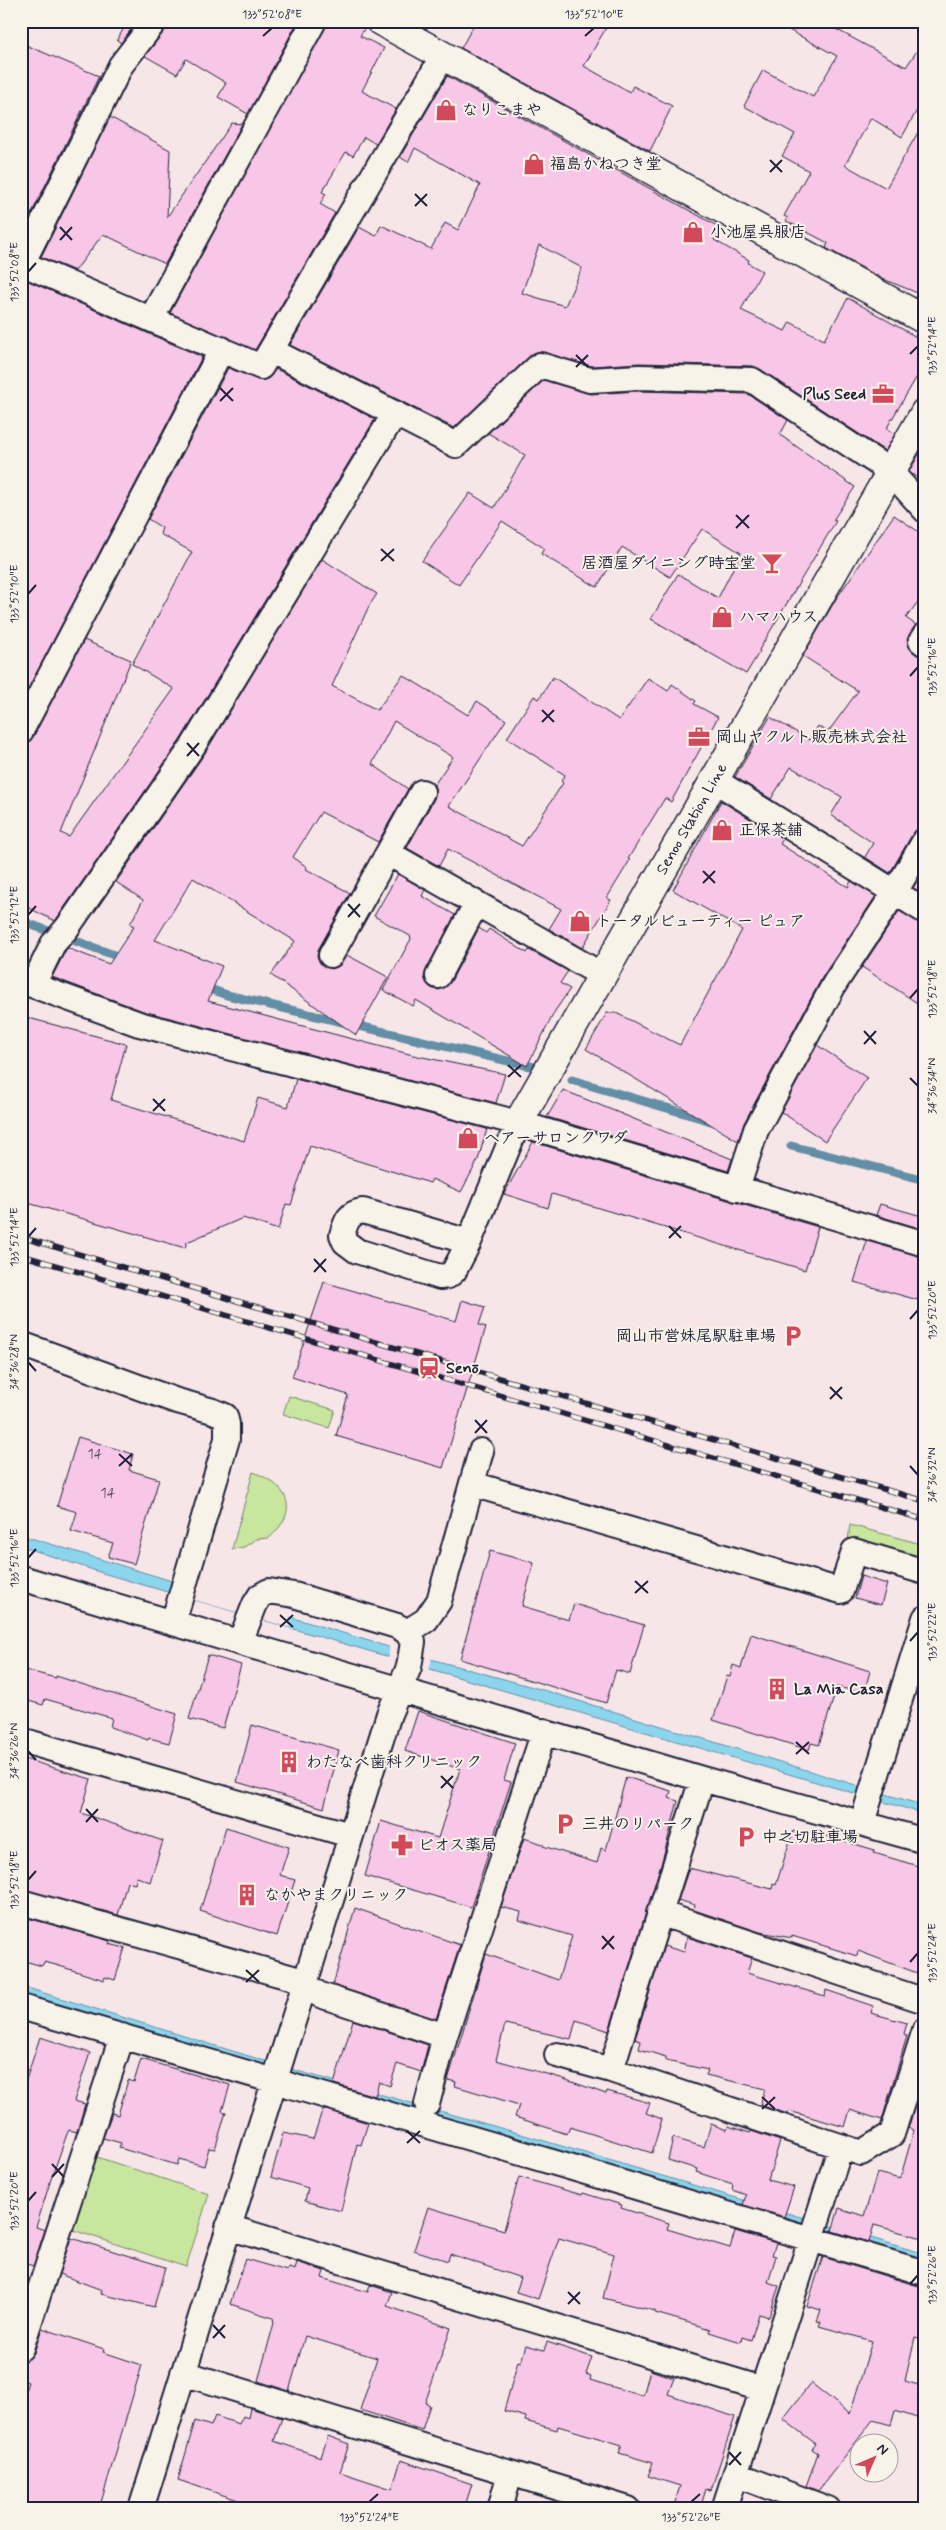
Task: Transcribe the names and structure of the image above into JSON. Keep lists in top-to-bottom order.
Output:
{
  "streets": {
    "main road": ["Senoo Station Line"]
  },
  "places": {
    "shop": [
      "なりこまや",
      "福島かねつき堂",
      "小池屋呉服店",
      "ハマハウス",
      "正保茶舗",
      "トータルビューティー ピュア",
      "ヘアーサロンクワダ"
    ],
    "office": ["Plus Seed", "岡山ヤクルト販売株式会社"],
    "bar": ["居酒屋ダイニング時宝堂"],
    "parking": ["岡山市営妹尾駅駐車場", "三井のリパーク", "中之切駐車場"],
    "station": ["Senō"],
    "building": ["La Mia Casa", "わたなべ歯科クリニック", "なかやまクリニック"],
    "pharmacy": ["ビオス薬局"]
  },
  "house_numbers": ["14", "14"],
  "north": "top right",
  "coordinates": [
    "133°52'08\"E",
    "133°52'10\"E",
    "133°52'14\"E",
    "133°52'16\"E",
    "133°52'12\"E",
    "133°52'18\"E",
    "34°36'34\"N",
    "133°52'20\"E",
    "34°36'28\"N",
    "34°36'32\"N",
    "133°52'22\"E",
    "34°36'26\"N",
    "133°52'24\"E",
    "133°52'26\"E"
  ]
}
